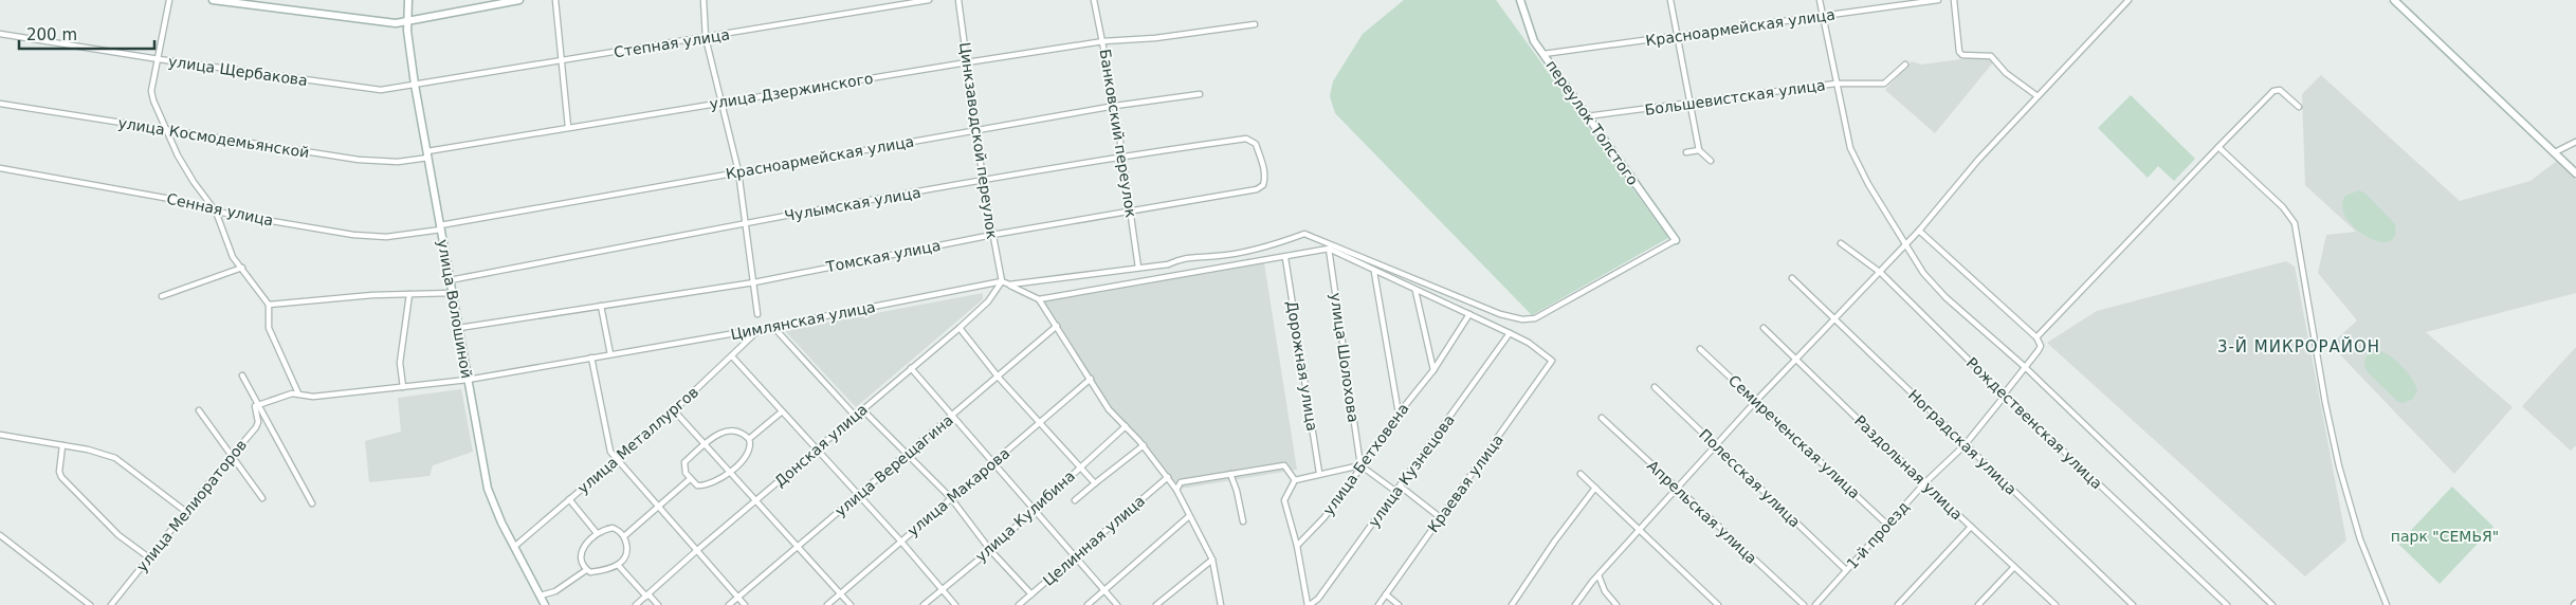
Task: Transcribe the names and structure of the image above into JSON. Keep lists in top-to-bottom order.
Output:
{
  "streets": {
    "street": [
      "Красноармейская улица",
      "Степная улица",
      "улица Щербакова",
      "улица Дзержинского",
      "Большевистская улица",
      "переулок Толстого",
      "Банковский переулок",
      "улица Космодемьянской",
      "Цинкзаводской переулок",
      "Чулымская улица",
      "Сенная улица",
      "Томская улица",
      "улица Волошиной",
      "Цимлянская улица",
      "улица Шолохова",
      "Дорожная улица",
      "Рождественская улица",
      "Семиреченская улица",
      "улица Металлургов",
      "Ноградская улица",
      "Донская улица",
      "улица Бетховена",
      "улица Верещагина",
      "Раздольная улица",
      "улица Кузнецова",
      "Полесская улица",
      "Краевая улица",
      "улица Макарова",
      "улица Мелиораторов",
      "Апрельская улица",
      "улица Кулибина",
      "1-й проезд",
      "Целинная улица"
    ]
  },
  "crossings": [
    ["Красноармейская улица", "переулок Толстого"],
    ["Красноармейская улица", "Банковский переулок"],
    ["Красноармейская улица", "Цинкзаводской переулок"],
    ["Красноармейская улица", "Сенная улица"],
    ["Красноармейская улица", "улица Волошиной"],
    ["Степная улица", "улица Щербакова"],
    ["Степная улица", "улица Волошиной"],
    ["улица Щербакова", "улица Волошиной"],
    ["улица Дзержинского", "Банковский переулок"],
    ["улица Дзержинского", "улица Космодемьянской"],
    ["улица Дзержинского", "Цинкзаводской переулок"],
    ["улица Дзержинского", "улица Волошиной"],
    ["Большевистская улица", "переулок Толстого"],
    ["Банковский переулок", "Чулымская улица"],
    ["Банковский переулок", "Томская улица"],
    ["улица Космодемьянской", "улица Волошиной"],
    ["Цинкзаводской переулок", "Чулымская улица"],
    ["Цинкзаводской переулок", "Томская улица"],
    ["Цинкзаводской переулок", "Цимлянская улица"],
    ["Цинкзаводской переулок", "Донская улица"],
    ["Чулымская улица", "Томская улица"],
    ["Чулымская улица", "улица Волошиной"],
    ["Сенная улица", "улица Волошиной"],
    ["Томская улица", "улица Волошиной"],
    ["улица Волошиной", "Цимлянская улица"],
    ["улица Волошиной", "улица Металлургов"],
    ["Цимлянская улица", "улица Металлургов"],
    ["Цимлянская улица", "Донская улица"],
    ["Цимлянская улица", "улица Мелиораторов"],
    ["улица Шолохова", "улица Бетховена"],
    ["Рождественская улица", "1-й проезд"],
    ["Семиреченская улица", "1-й проезд"],
    ["Ноградская улица", "1-й проезд"],
    ["Раздольная улица", "1-й проезд"],
    ["улица Кузнецова", "Краевая улица"],
    ["Полесская улица", "1-й проезд"]
  ],
  "districts": ["3-Й МИКРОРАЙОН"],
  "parks": ["парк \"СЕМЬЯ\""],
  "scale_bar": "200 m"
}
